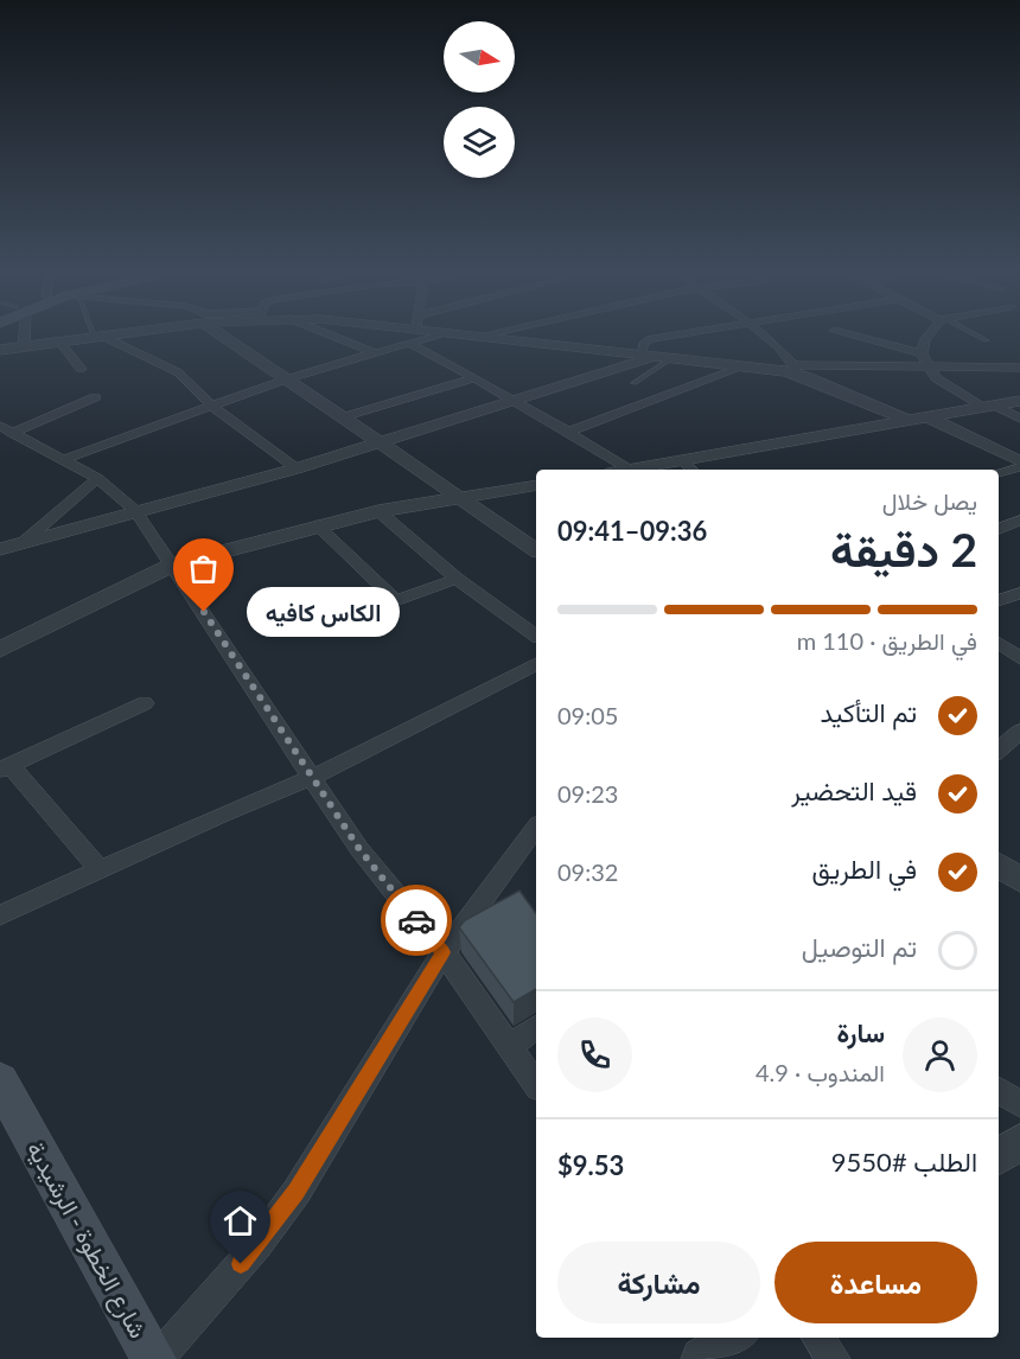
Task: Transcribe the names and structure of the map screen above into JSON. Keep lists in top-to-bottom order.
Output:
{
  "streets": {
    "main road": ["شارع الخطوة - الرشيدية"]
  },
  "places": ["الكاس كافيه"],
  "north": "right",
  "page": {
    "heading": ["2 دقيقة", "يصل خلال", "09:36–09:41"],
    "panel": [
      "سارة",
      "المندوب · 4.9",
      "الطلب #9550",
      "$9.53"
    ],
    "bubble": "الكاس كافيه",
    "bar": "في الطريق · 110 m",
    "list": [
      ["تم التأكيد", "09:05"],
      ["قيد التحضير", "09:23"],
      ["في الطريق", "09:32"],
      "تم التوصيل"
    ],
    "buttons": ["مساعدة", "مشاركة"]
  }
}
